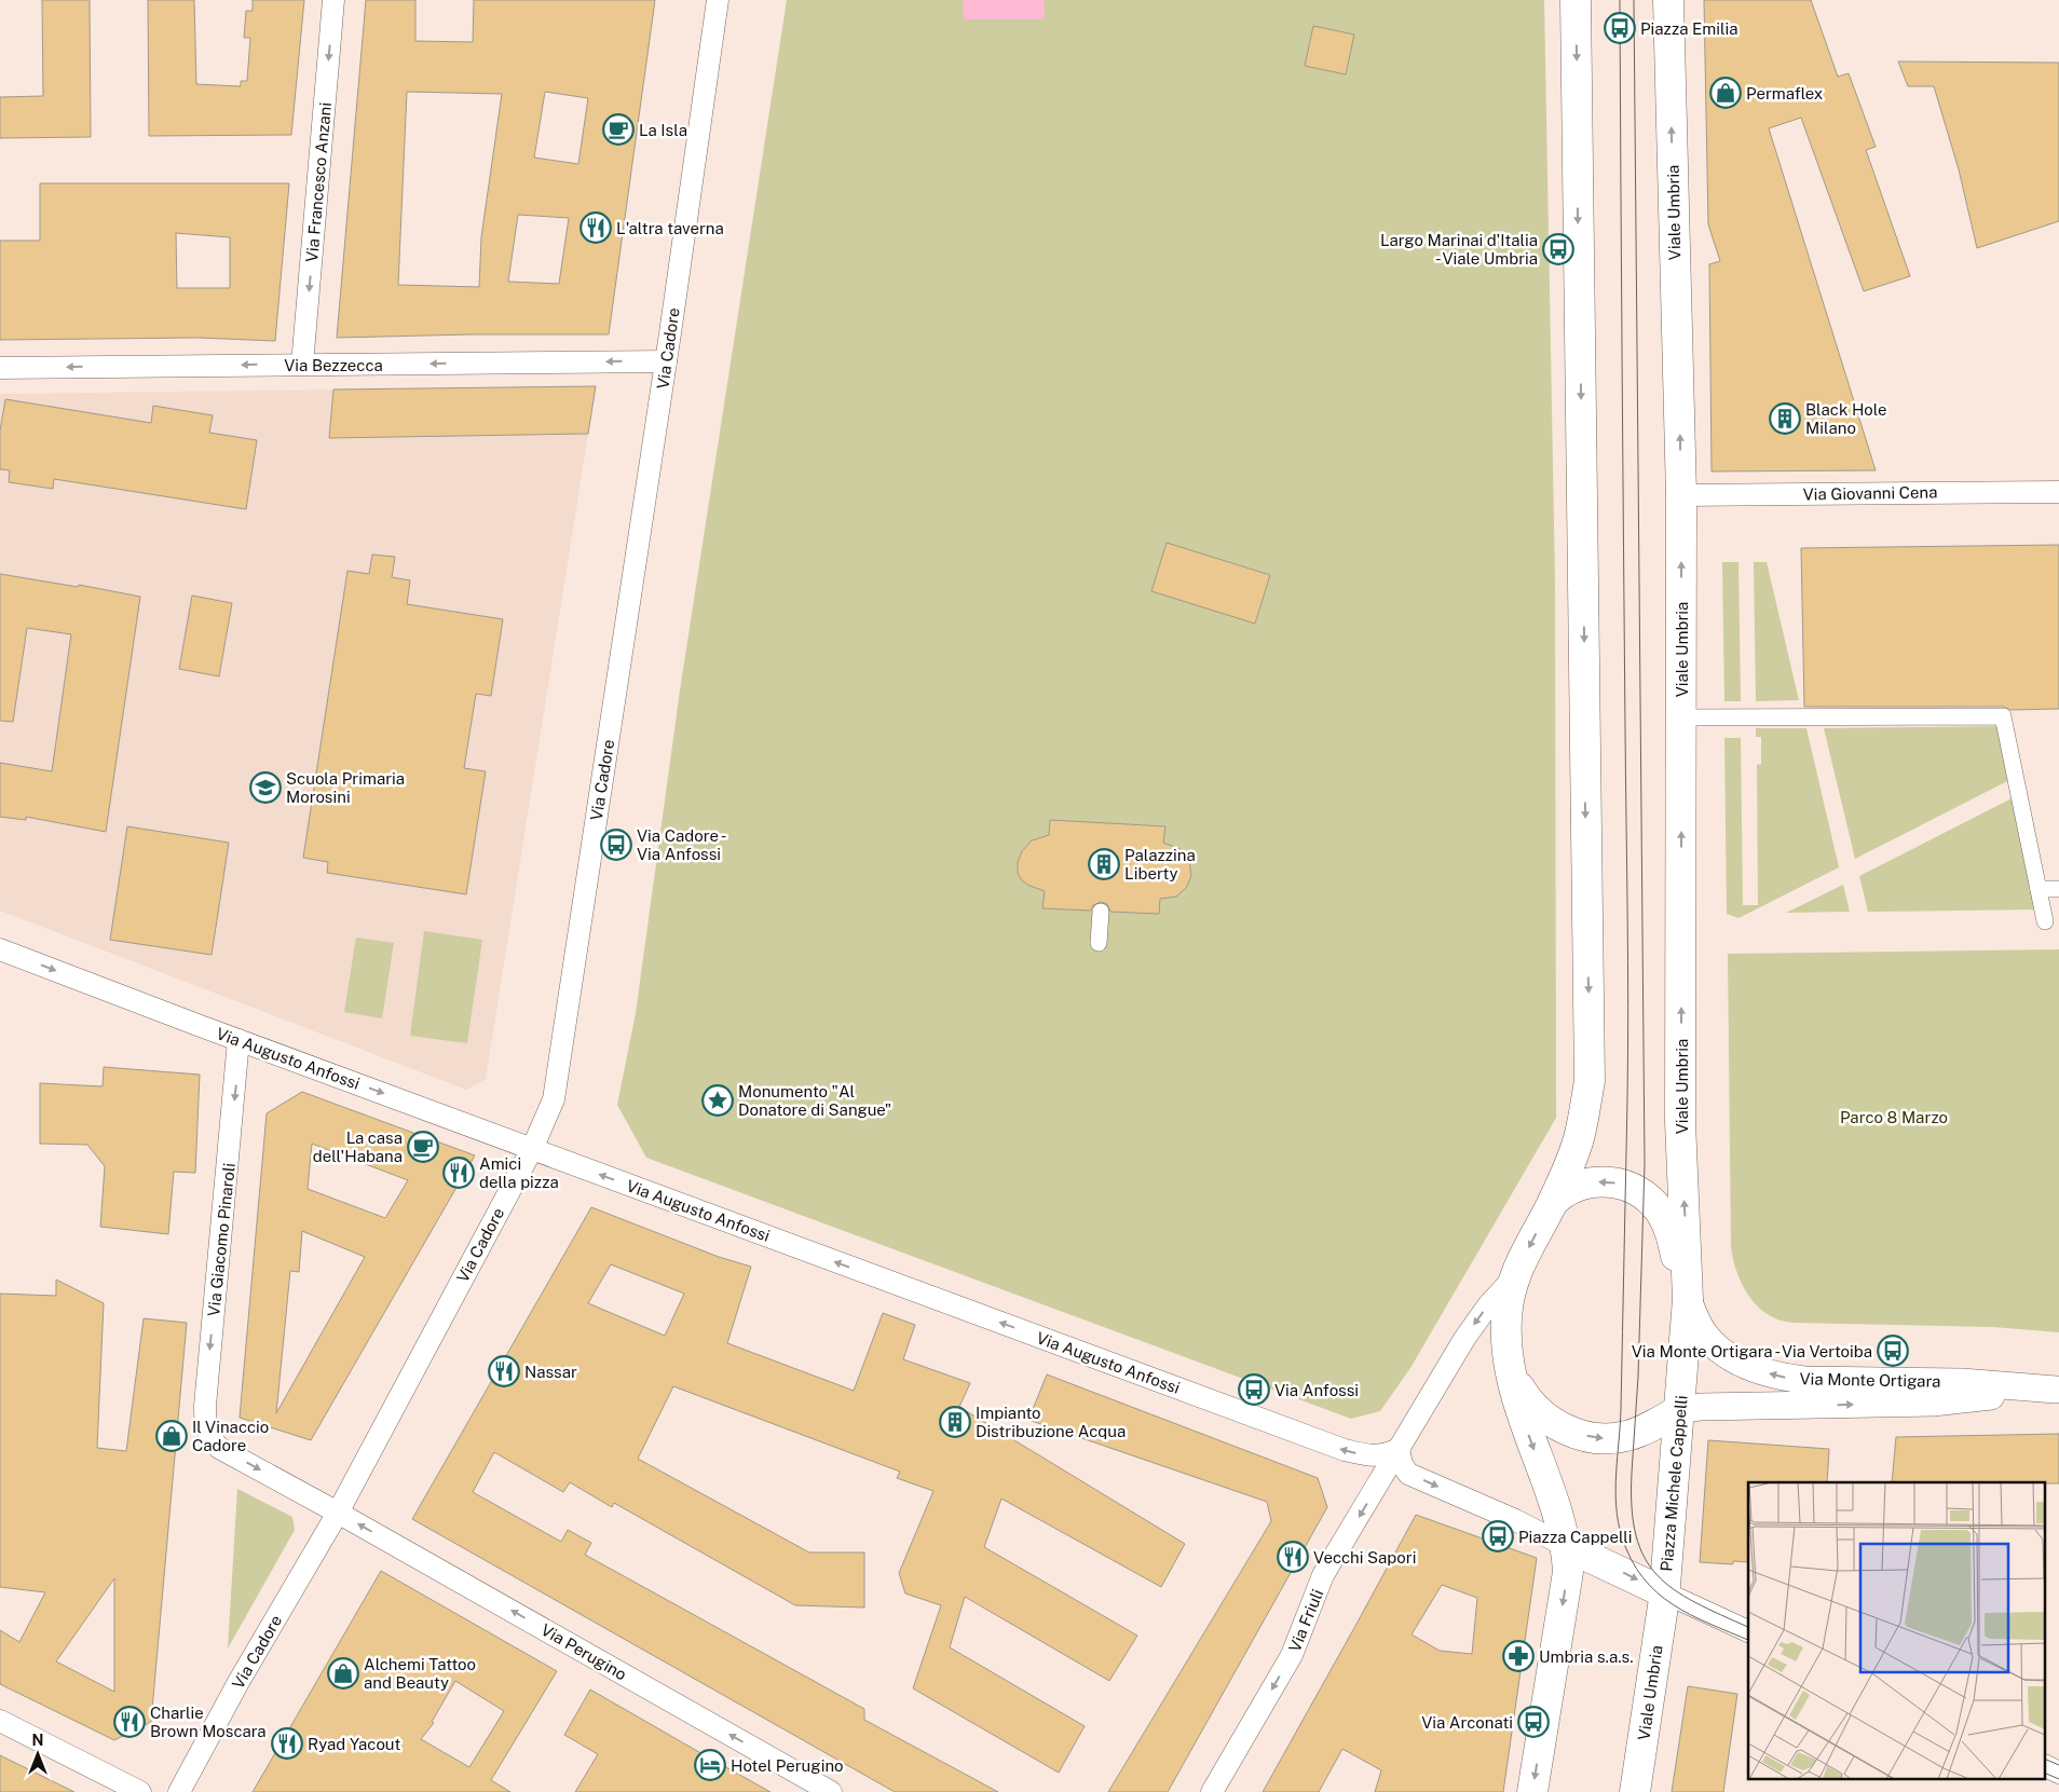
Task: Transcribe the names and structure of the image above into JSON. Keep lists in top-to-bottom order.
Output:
{
  "streets": {
    "main road": ["Viale Umbria", "Piazza Michele Cappelli"],
    "street": [
      "Via Francesco Anzani",
      "Via Cadore",
      "Via Bezzecca",
      "Via Giovanni Cena",
      "Via Augusto Anfossi",
      "Via Giacomo Pinaroli",
      "Via Monte Ortigara",
      "Via Friuli",
      "Via Perugino"
    ]
  },
  "crossings": [
    ["Via Francesco Anzani", "Via Bezzecca"],
    ["Viale Umbria", "Via Giovanni Cena"],
    ["Viale Umbria", "Via Monte Ortigara"],
    ["Viale Umbria", "Piazza Michele Cappelli"],
    ["Via Cadore", "Via Bezzecca"],
    ["Via Cadore", "Via Augusto Anfossi"],
    ["Via Cadore", "Via Giacomo Pinaroli"],
    ["Via Cadore", "Via Perugino"],
    ["Via Augusto Anfossi", "Via Giacomo Pinaroli"],
    ["Via Augusto Anfossi", "Piazza Michele Cappelli"],
    ["Via Augusto Anfossi", "Via Friuli"],
    ["Via Giacomo Pinaroli", "Via Perugino"],
    ["Via Monte Ortigara", "Piazza Michele Cappelli"],
    ["Piazza Michele Cappelli", "Via Friuli"]
  ],
  "one_way": [
    "Via Francesco Anzani",
    "Via Bezzecca",
    "Via Giacomo Pinaroli",
    "Piazza Michele Cappelli",
    "Via Friuli",
    "Via Perugino"
  ],
  "parks": ["Parco 8 Marzo"],
  "places": {
    "bus stop": [
      "Piazza Emilia",
      "Largo Marinai d'Italia - Viale Umbria",
      "Via Cadore - Via Anfossi",
      "Via Monte Ortigara - Via Vertoiba",
      "Via Anfossi",
      "Piazza Cappelli",
      "Via Arconati"
    ],
    "shop": ["Permaflex", "Il Vinaccio Cadore", "Alchemi Tattoo and Beauty"],
    "cafe": ["La Isla", "La casa dell'Habana"],
    "restaurant": [
      "L'altra taverna",
      "Amici della pizza",
      "Nassar",
      "Vecchi Sapori",
      "Charlie Brown Moscara",
      "Ryad Yacout"
    ],
    "building": ["Black Hole Milano", "Palazzina Liberty", "Impianto Distribuzione Acqua"],
    "school or university": ["Scuola Primaria Morosini"],
    "place": ["Monumento \"Al Donatore di Sangue\""],
    "pharmacy": ["Umbria s.a.s."],
    "hotel": ["Hotel Perugino"]
  },
  "north": "top"
}
